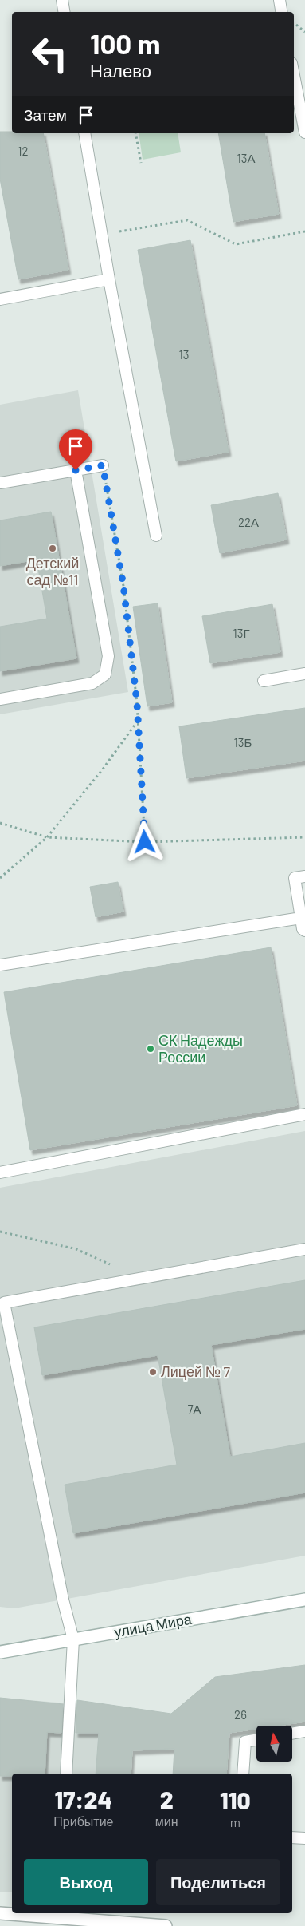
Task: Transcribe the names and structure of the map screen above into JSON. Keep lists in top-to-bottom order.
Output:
{
  "streets": {
    "street": ["улица Мира"]
  },
  "places": ["Детский сад №11", "СК Надежды России", "Лицей № 7"],
  "house_numbers": [
    "12",
    "13А",
    "13",
    "22А",
    "13Г",
    "13Б",
    "7А",
    "26"
  ],
  "north": "top",
  "page": {
    "turn": ["100 m", "Налево"],
    "then": "Затем",
    "eta": [
      "17:24",
      "Прибытие",
      "2",
      "мин",
      "110",
      "m"
    ],
    "buttons": ["Выход", "Поделиться"]
  }
}
